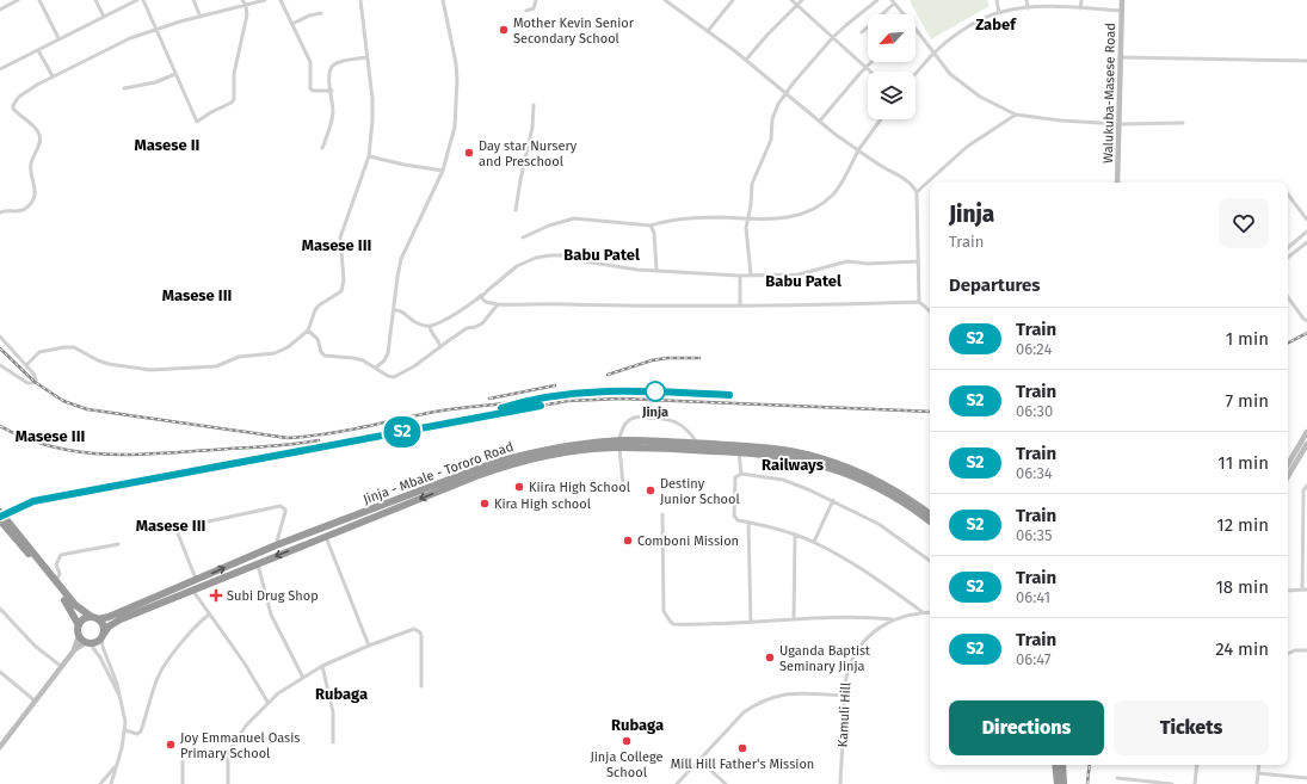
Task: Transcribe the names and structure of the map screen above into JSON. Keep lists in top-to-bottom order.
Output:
{
  "streets": {
    "highway": ["Jinja - Mbale - Tororo Road"],
    "street": ["Walukuba-Masese Road", "Kamuli Hill"]
  },
  "districts": [
    "Zabef",
    "Masese II",
    "Masese III",
    "Babu Patel",
    "Babu Patel",
    "Masese III",
    "Masese III",
    "Railways",
    "Masese III",
    "Rubaga",
    "Rubaga"
  ],
  "places": {
    "other": [
      "Mother Kevin Senior Secondary School",
      "Day star Nursery and Preschool",
      "Jinja",
      "Kiira High School",
      "Destiny Junior School",
      "Kira High school",
      "Comboni Mission",
      "Uganda Baptist Seminary Jinja",
      "Jinja College School",
      "Joy Emmanuel Oasis Primary School",
      "Mill Hill Father's Mission"
    ],
    "health": ["Subi Drug Shop"]
  },
  "north": "bottom left",
  "page": {
    "on_map": "S2",
    "heading": [
      ["Jinja", "Train"],
      "Departures"
    ],
    "list": [
      {
        "mark": "S2",
        "name": "Train",
        "note": "06:24",
        "value": "1 min"
      },
      {
        "mark": "S2",
        "name": "Train",
        "note": "06:30",
        "value": "7 min"
      },
      {
        "mark": "S2",
        "name": "Train",
        "note": "06:34",
        "value": "11 min"
      },
      {
        "mark": "S2",
        "name": "Train",
        "note": "06:35",
        "value": "12 min"
      },
      {
        "mark": "S2",
        "name": "Train",
        "note": "06:41",
        "value": "18 min"
      },
      {
        "mark": "S2",
        "name": "Train",
        "note": "06:47",
        "value": "24 min"
      }
    ],
    "buttons": ["Directions", "Tickets"]
  }
}
